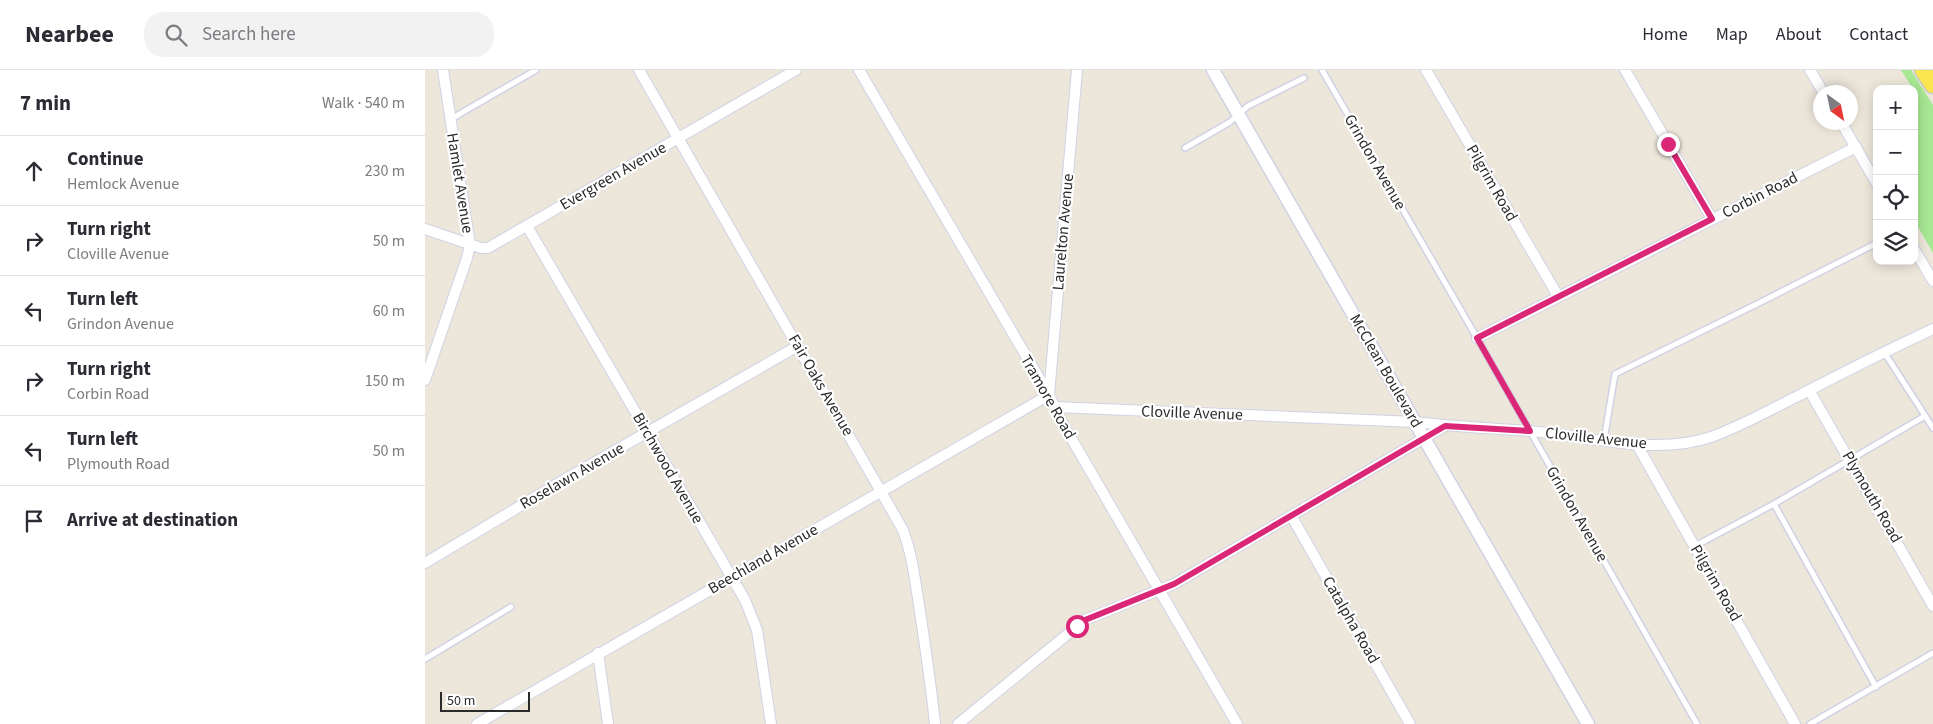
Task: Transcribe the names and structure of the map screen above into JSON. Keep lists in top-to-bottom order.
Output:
{
  "streets": {
    "street": [
      "Evergreen Avenue",
      "Hamlet Avenue",
      "Pilgrim Road",
      "Corbin Road",
      "Laurelton Avenue",
      "McClean Boulevard",
      "Fair Oaks Avenue",
      "Tramore Road",
      "Cloville Avenue",
      "Birchwood Avenue",
      "Roselawn Avenue",
      "Plymouth Road",
      "Beechland Avenue",
      "Catalpha Road"
    ],
    "lane": ["Grindon Avenue"]
  },
  "crossings": [
    ["Grindon Avenue", "Corbin Road"],
    ["Grindon Avenue", "Cloville Avenue"],
    ["Evergreen Avenue", "Hamlet Avenue"],
    ["Evergreen Avenue", "Fair Oaks Avenue"],
    ["Evergreen Avenue", "Birchwood Avenue"],
    ["Pilgrim Road", "Corbin Road"],
    ["Pilgrim Road", "Cloville Avenue"],
    ["Laurelton Avenue", "Tramore Road"],
    ["Laurelton Avenue", "Beechland Avenue"],
    ["McClean Boulevard", "Cloville Avenue"],
    ["Fair Oaks Avenue", "Roselawn Avenue"],
    ["Fair Oaks Avenue", "Beechland Avenue"],
    ["Tramore Road", "Cloville Avenue"],
    ["Tramore Road", "Beechland Avenue"],
    ["Cloville Avenue", "Plymouth Road"],
    ["Birchwood Avenue", "Roselawn Avenue"],
    ["Birchwood Avenue", "Beechland Avenue"]
  ],
  "scale_bar": "50 m",
  "north": "bottom right",
  "page": {
    "header": "Nearbee",
    "search": "Search here",
    "nav": [
      "Home",
      "Map",
      "About",
      "Contact"
    ],
    "heading": ["7 min", "Walk · 540 m"],
    "map_buttons": ["+", "−"],
    "list": [
      ["Continue", "Hemlock Avenue", "230 m"],
      ["Turn right", "Cloville Avenue", "50 m"],
      ["Turn left", "Grindon Avenue", "60 m"],
      ["Turn right", "Corbin Road", "150 m"],
      ["Turn left", "Plymouth Road", "50 m"],
      "Arrive at destination"
    ],
    "scale": "50 m"
  }
}
